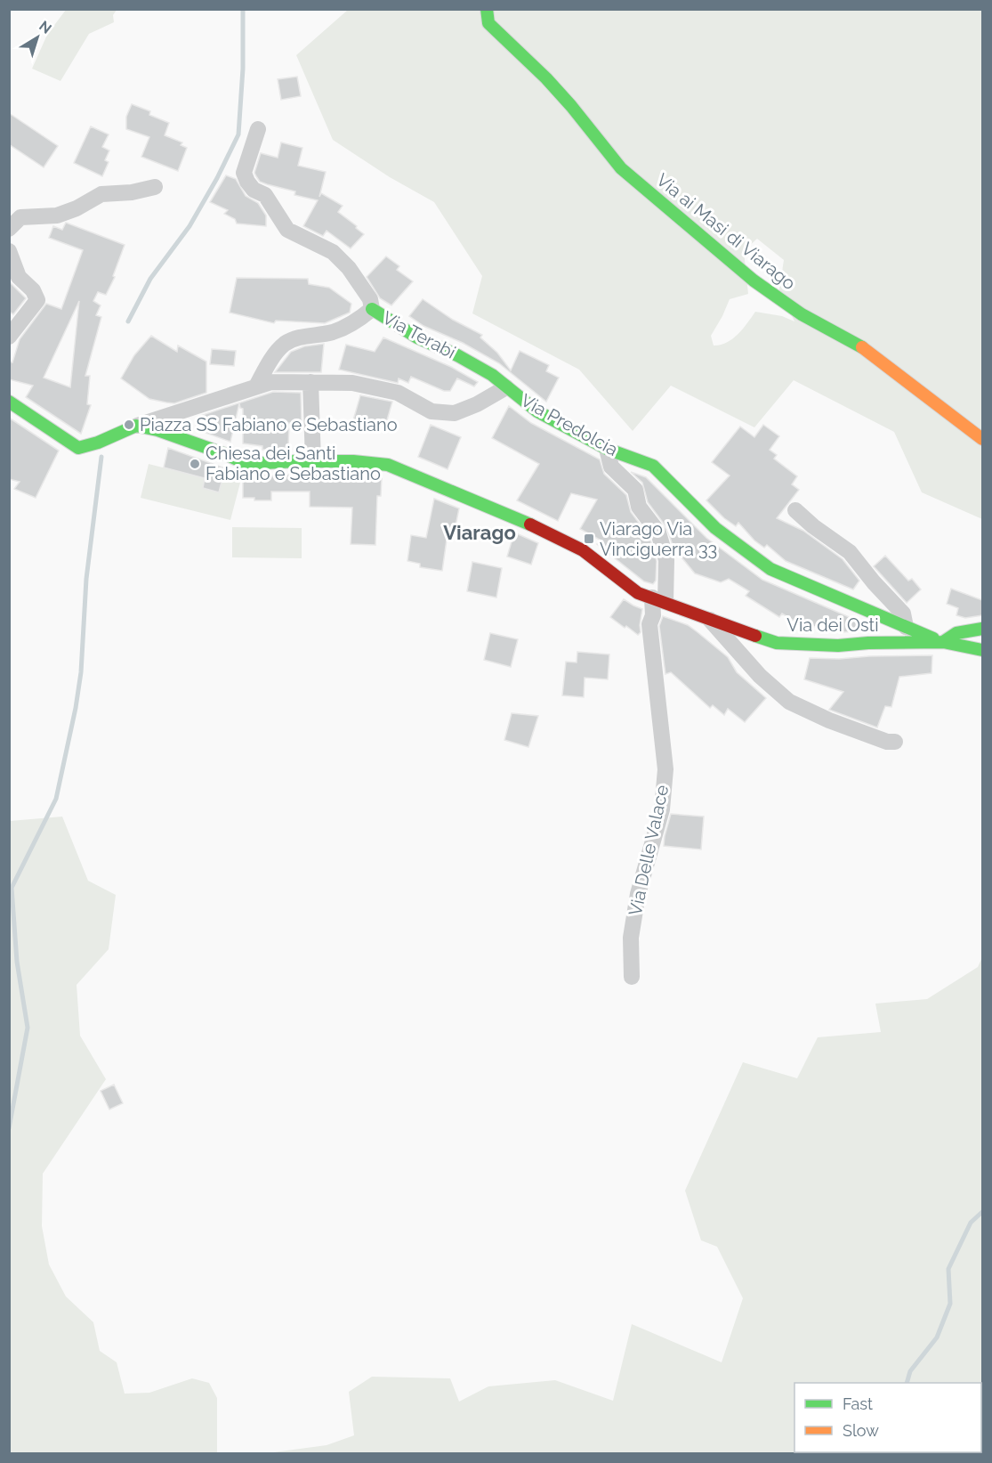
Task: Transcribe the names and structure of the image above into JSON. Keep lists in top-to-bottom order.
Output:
{
  "streets": {
    "street": [
      "Via ai Masi di Viarago",
      "Via Terabi",
      "Via Predolcia",
      "Via dei Osti",
      "Via Delle Valace"
    ]
  },
  "crossings": [
    ["Via Terabi", "Via Predolcia"],
    ["Via Predolcia", "Via dei Osti"],
    ["Via Predolcia", "Via Delle Valace"],
    ["Via dei Osti", "Via Delle Valace"]
  ],
  "districts": ["Viarago"],
  "places": {
    "other": ["Piazza SS Fabiano e Sebastiano", "Chiesa dei Santi Fabiano e Sebastiano"],
    "transit": ["Viarago Via Vinciguerra 33"]
  },
  "legend": ["Fast", "Slow"],
  "north": "top right"
}
